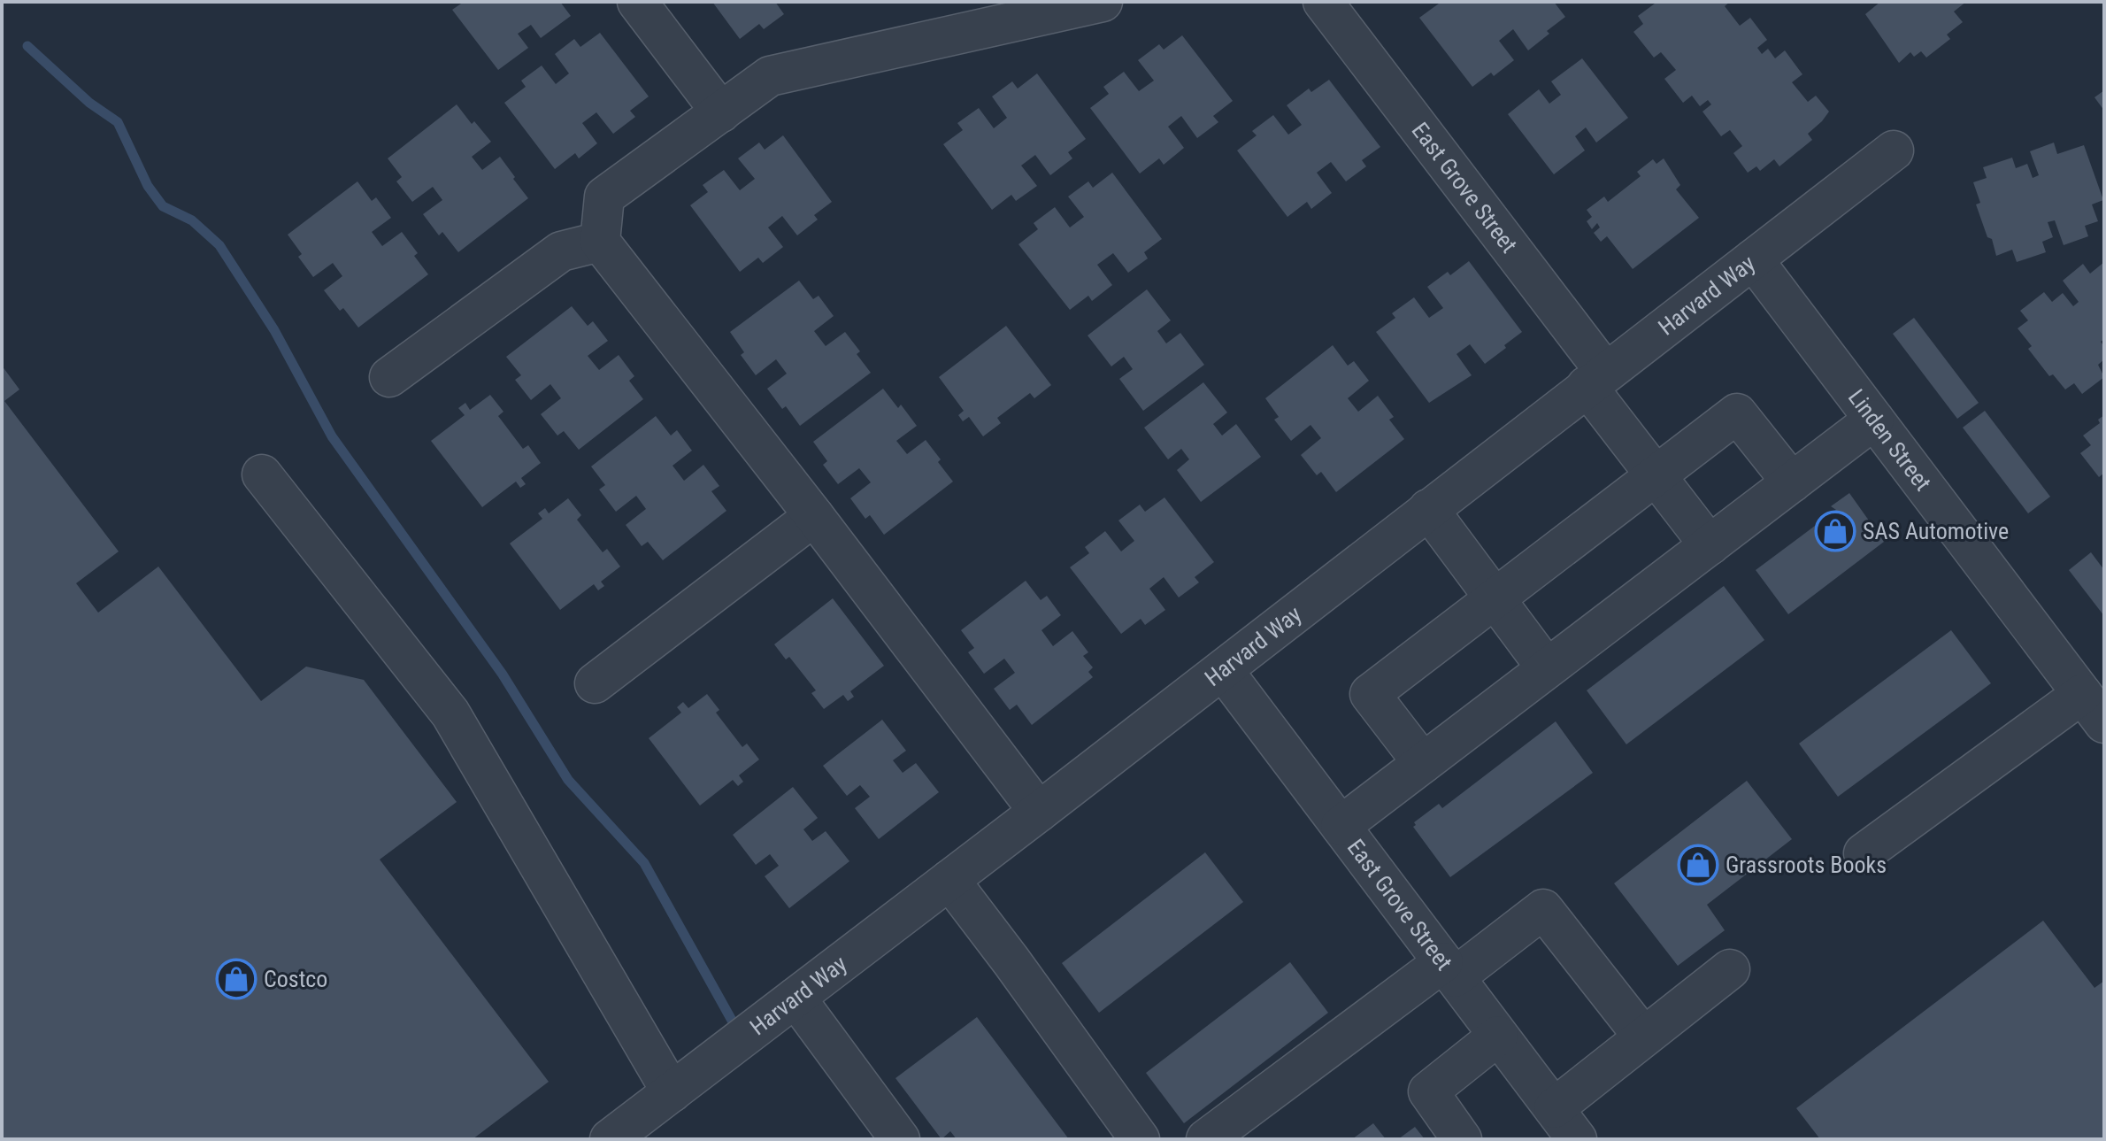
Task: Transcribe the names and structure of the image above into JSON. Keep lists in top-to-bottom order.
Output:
{
  "streets": {
    "street": ["East Grove Street", "Harvard Way", "Linden Street"]
  },
  "crossings": [
    ["East Grove Street", "Harvard Way"],
    ["Harvard Way", "Linden Street"]
  ],
  "places": {
    "shop": ["SAS Automotive", "Grassroots Books", "Costco"]
  }
}
